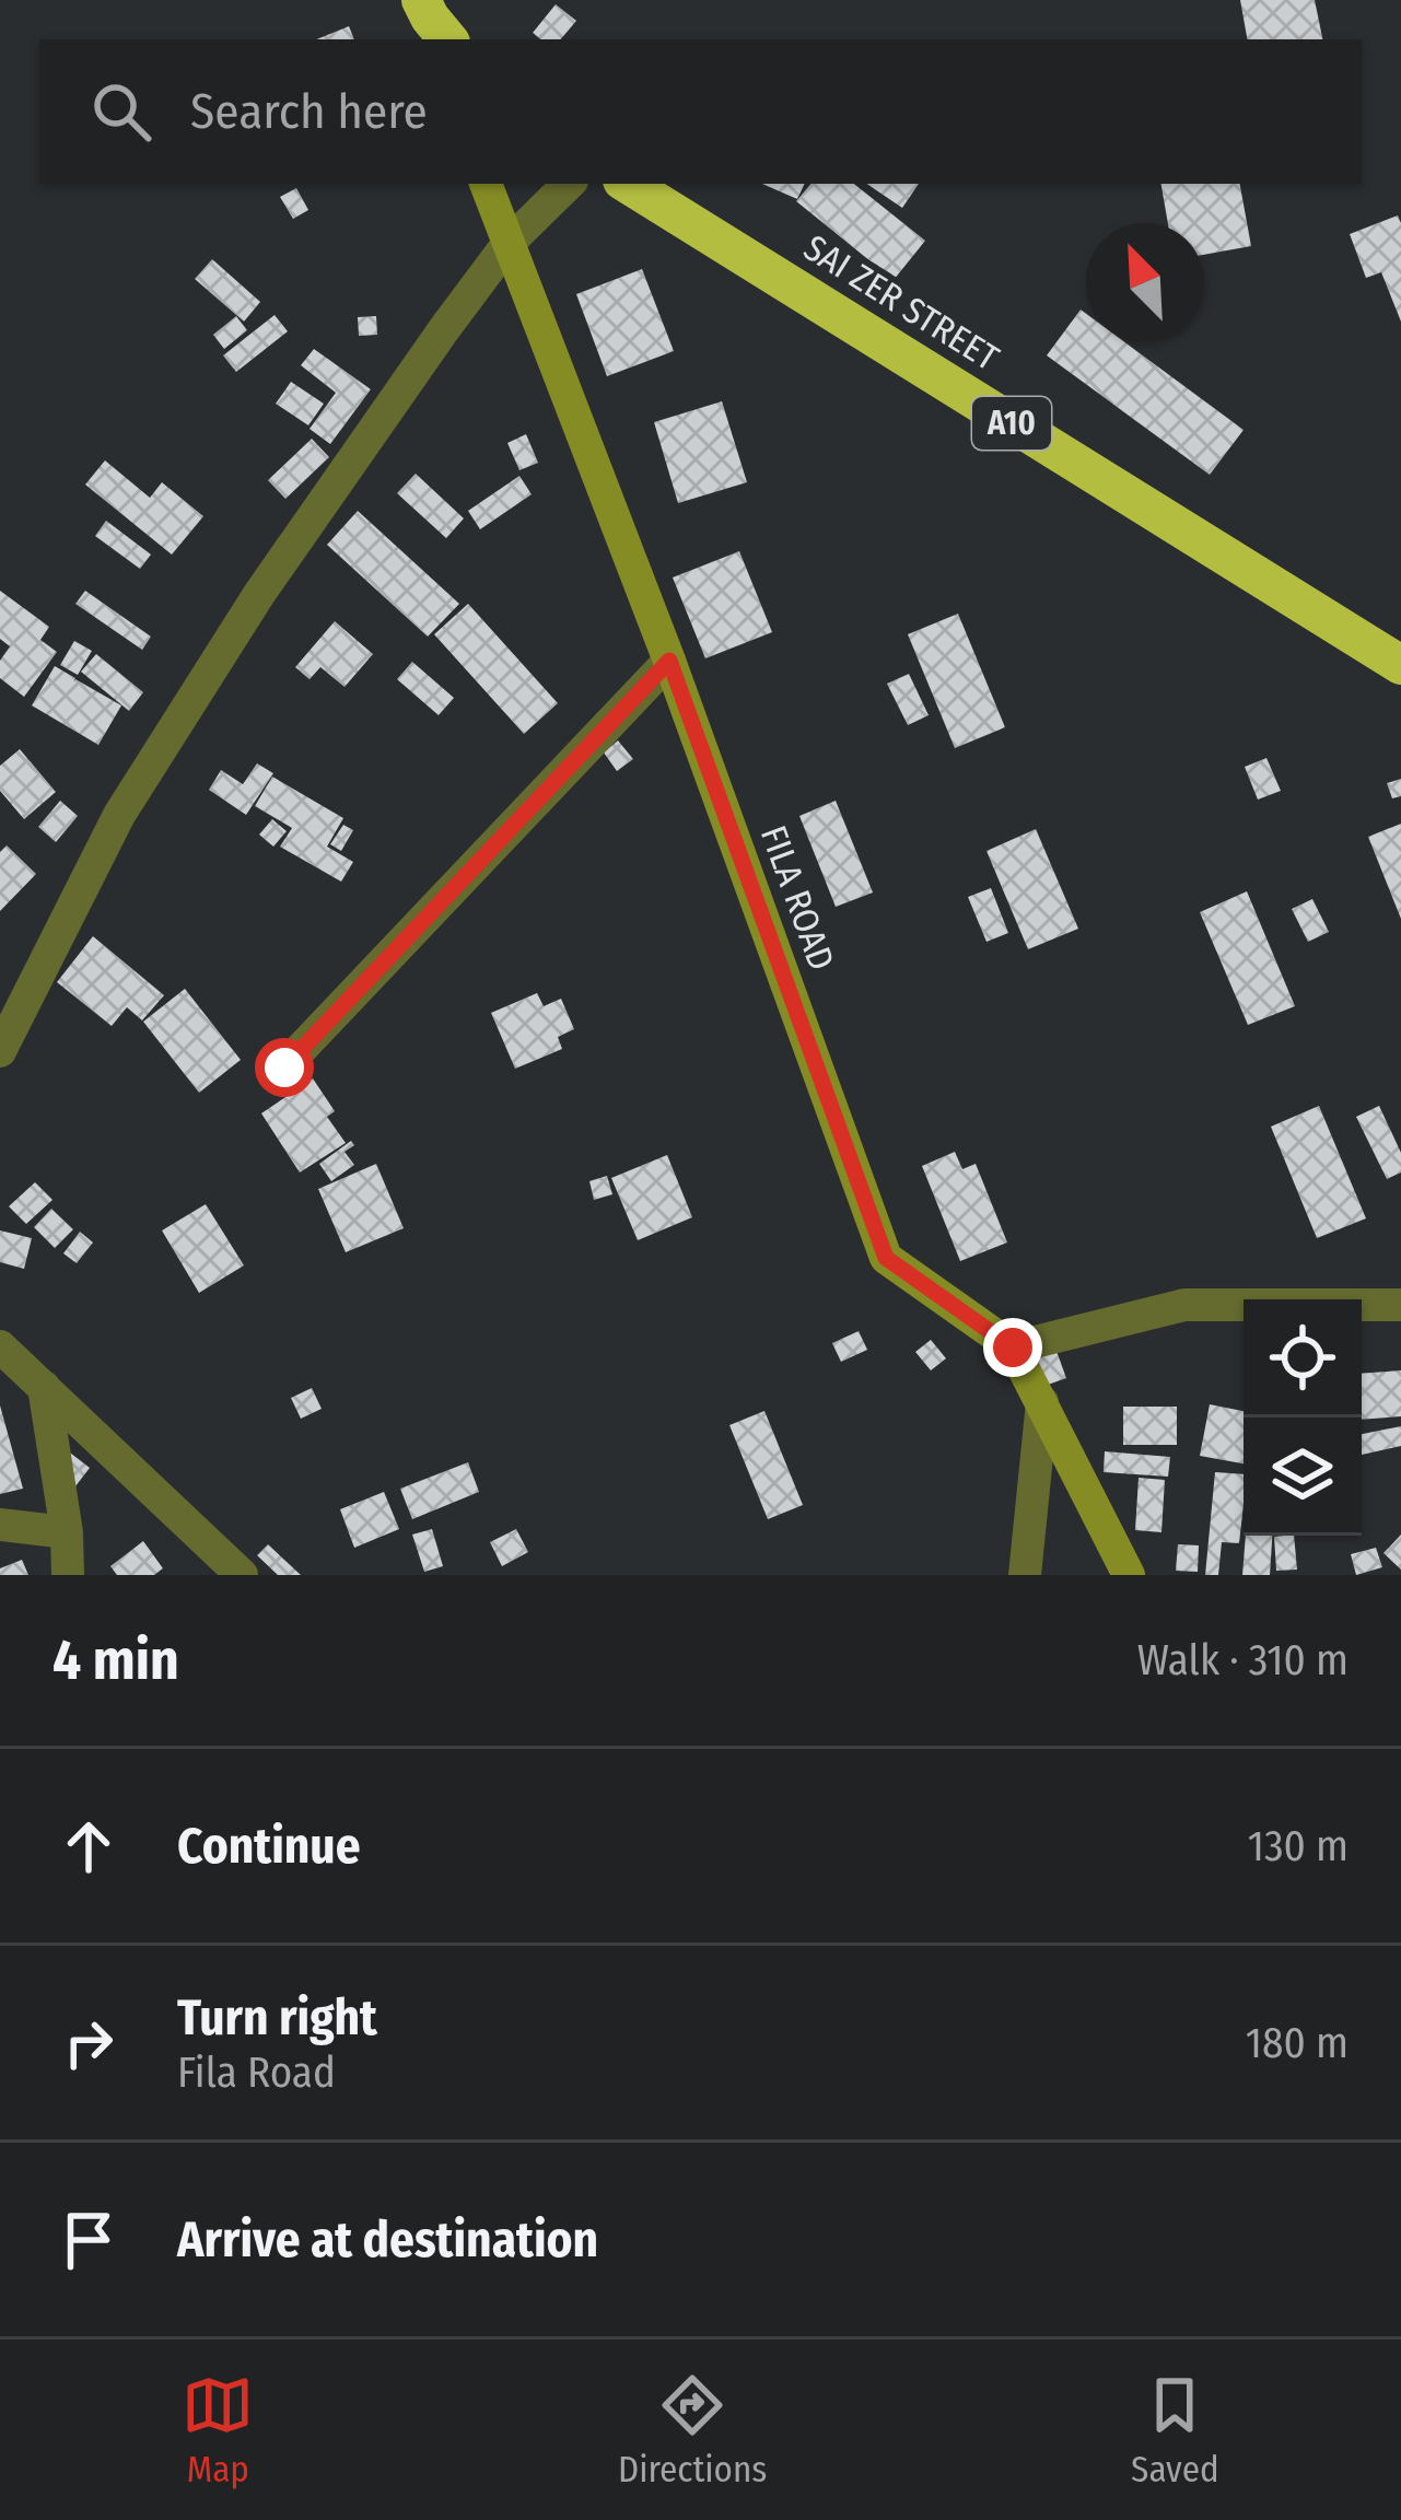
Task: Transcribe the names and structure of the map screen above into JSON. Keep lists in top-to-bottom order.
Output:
{
  "streets": {
    "highway": ["SAI ZER STREET", "A10"],
    "street": ["FILA ROAD"]
  },
  "north": "top left",
  "page": {
    "search": "Search here",
    "heading": ["4 min", "Walk · 310 m"],
    "list": [
      ["Continue", "130 m"],
      ["Turn right", "Fila Road", "180 m"],
      "Arrive at destination"
    ],
    "nav": ["Map", "Directions", "Saved"]
  }
}
